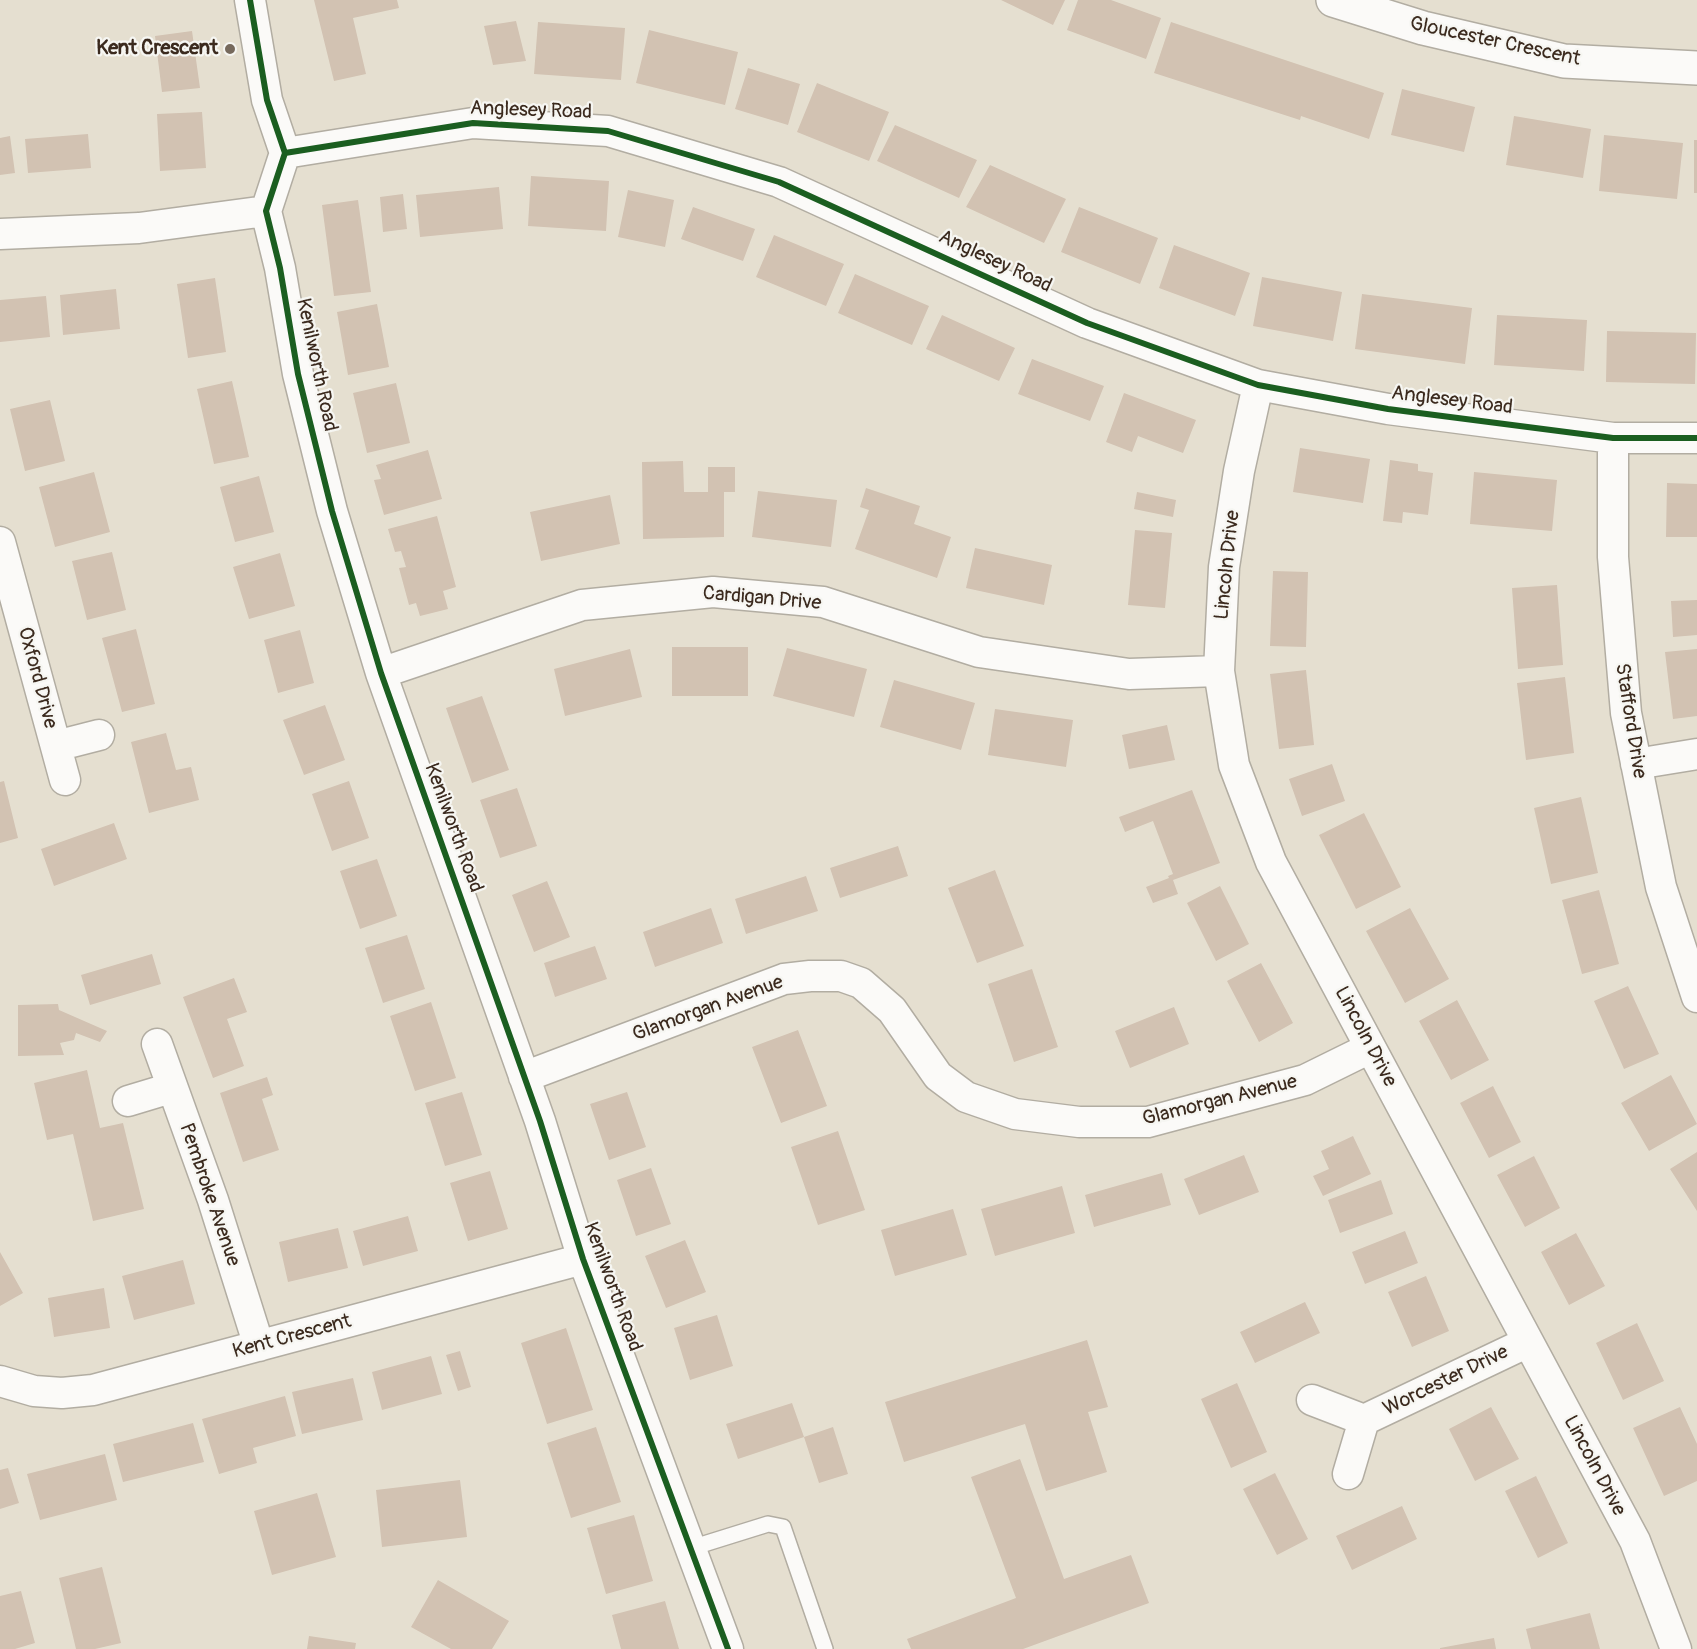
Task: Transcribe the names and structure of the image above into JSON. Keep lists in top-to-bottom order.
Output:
{
  "streets": {
    "street": [
      "Gloucester Crescent",
      "Anglesey Road",
      "Kenilworth Road",
      "Lincoln Drive",
      "Cardigan Drive",
      "Oxford Drive",
      "Stafford Drive",
      "Glamorgan Avenue",
      "Pembroke Avenue",
      "Kent Crescent",
      "Worcester Drive"
    ]
  },
  "crossings": [
    ["Anglesey Road", "Lincoln Drive"],
    ["Anglesey Road", "Stafford Drive"],
    ["Kenilworth Road", "Cardigan Drive"],
    ["Kenilworth Road", "Glamorgan Avenue"],
    ["Kenilworth Road", "Kent Crescent"],
    ["Lincoln Drive", "Cardigan Drive"],
    ["Lincoln Drive", "Glamorgan Avenue"],
    ["Lincoln Drive", "Worcester Drive"],
    ["Pembroke Avenue", "Kent Crescent"]
  ],
  "places": ["Kent Crescent"]
}
